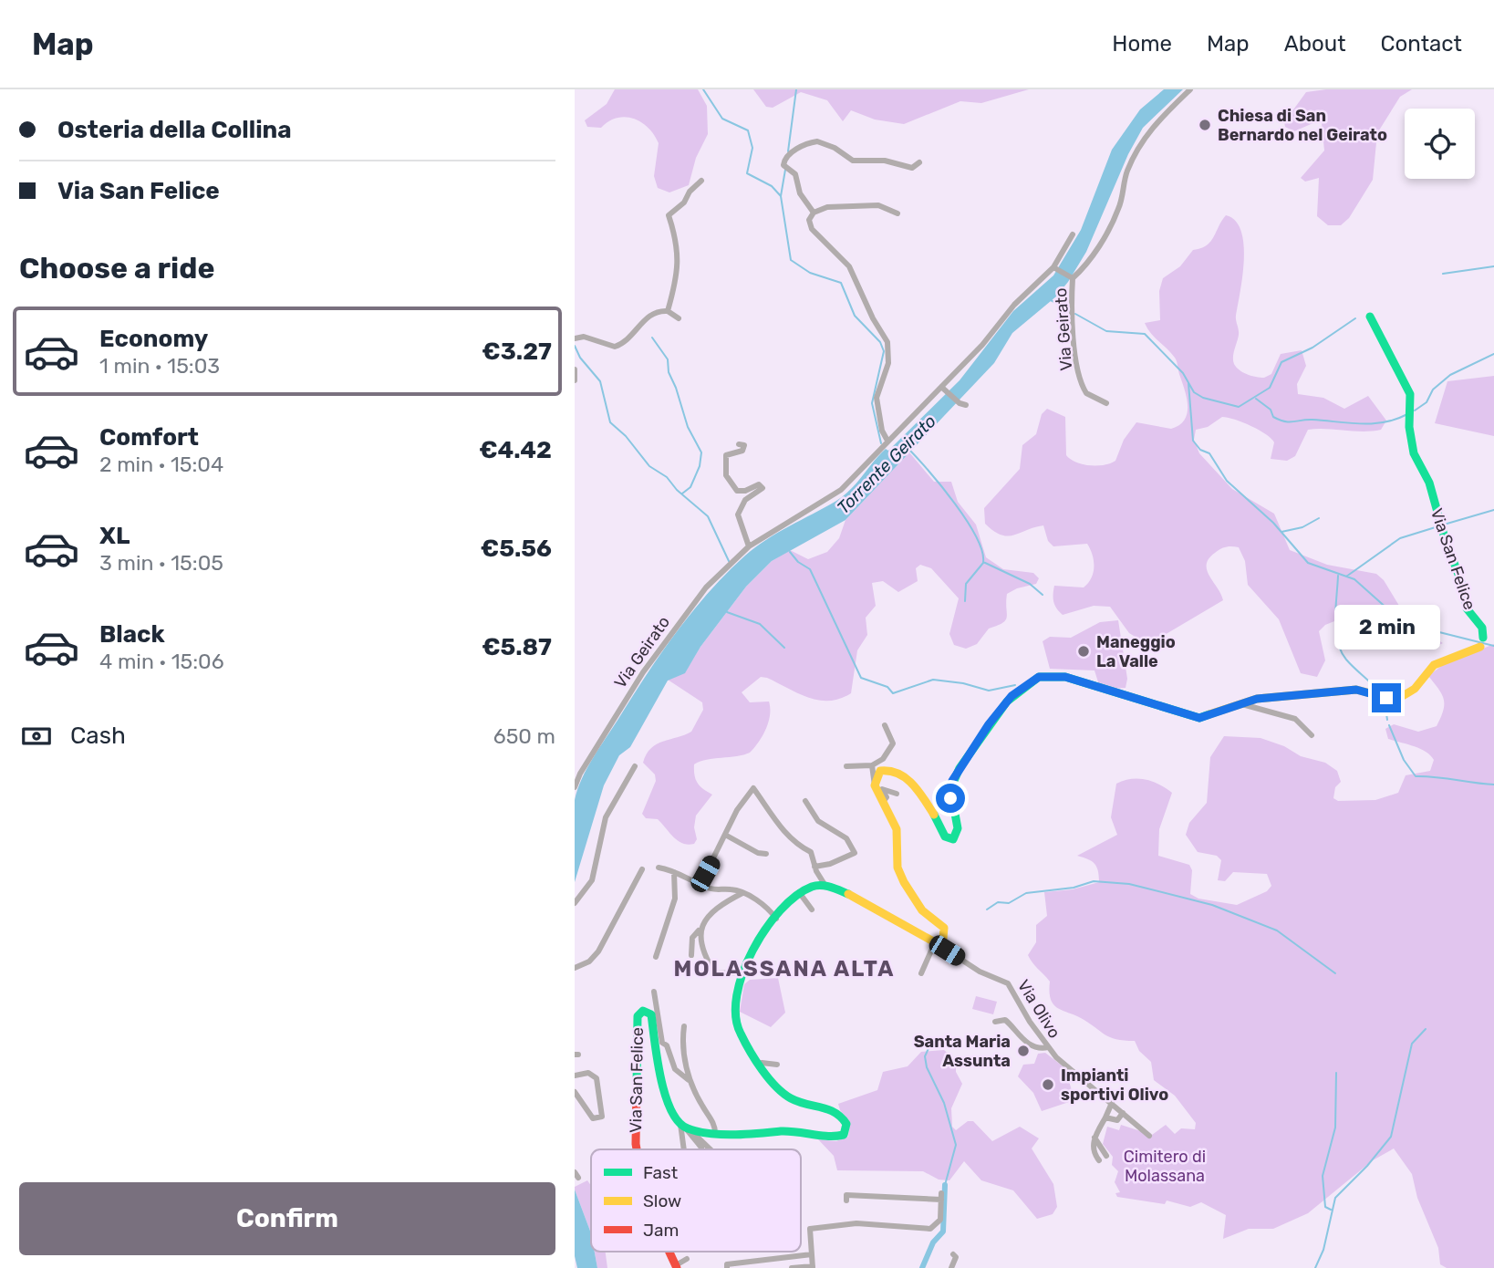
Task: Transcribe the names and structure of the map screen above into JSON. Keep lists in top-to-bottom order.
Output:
{
  "streets": {
    "street": ["Via Geirato", "Via San Felice", "Via Olivo"]
  },
  "districts": ["MOLASSANA ALTA"],
  "water": ["Torrente Geirato"],
  "parks": ["Cimitero di Molassana"],
  "places": [
    "Chiesa di San Bernardo nel Geirato",
    "Maneggio La Valle",
    "Santa Maria Assunta",
    "Impianti sportivi Olivo"
  ],
  "legend": ["Fast", "Slow", "Jam"],
  "page": {
    "header": "Map",
    "nav": [
      "Home",
      "Map",
      "About",
      "Contact"
    ],
    "banner": ["Osteria della Collina", "Via San Felice"],
    "heading": "Choose a ride",
    "list": [
      {
        "name": "Economy",
        "note": "1 min · 15:03",
        "value": "€3.27"
      },
      {
        "name": "Comfort",
        "note": "2 min · 15:04",
        "value": "€4.42"
      },
      {
        "name": "XL",
        "note": "3 min · 15:05",
        "value": "€5.56"
      },
      {
        "name": "Black",
        "note": "4 min · 15:06",
        "value": "€5.87"
      }
    ],
    "bubble": "2 min",
    "pay": ["Cash", "650 m"],
    "buttons": "Confirm"
  }
}
